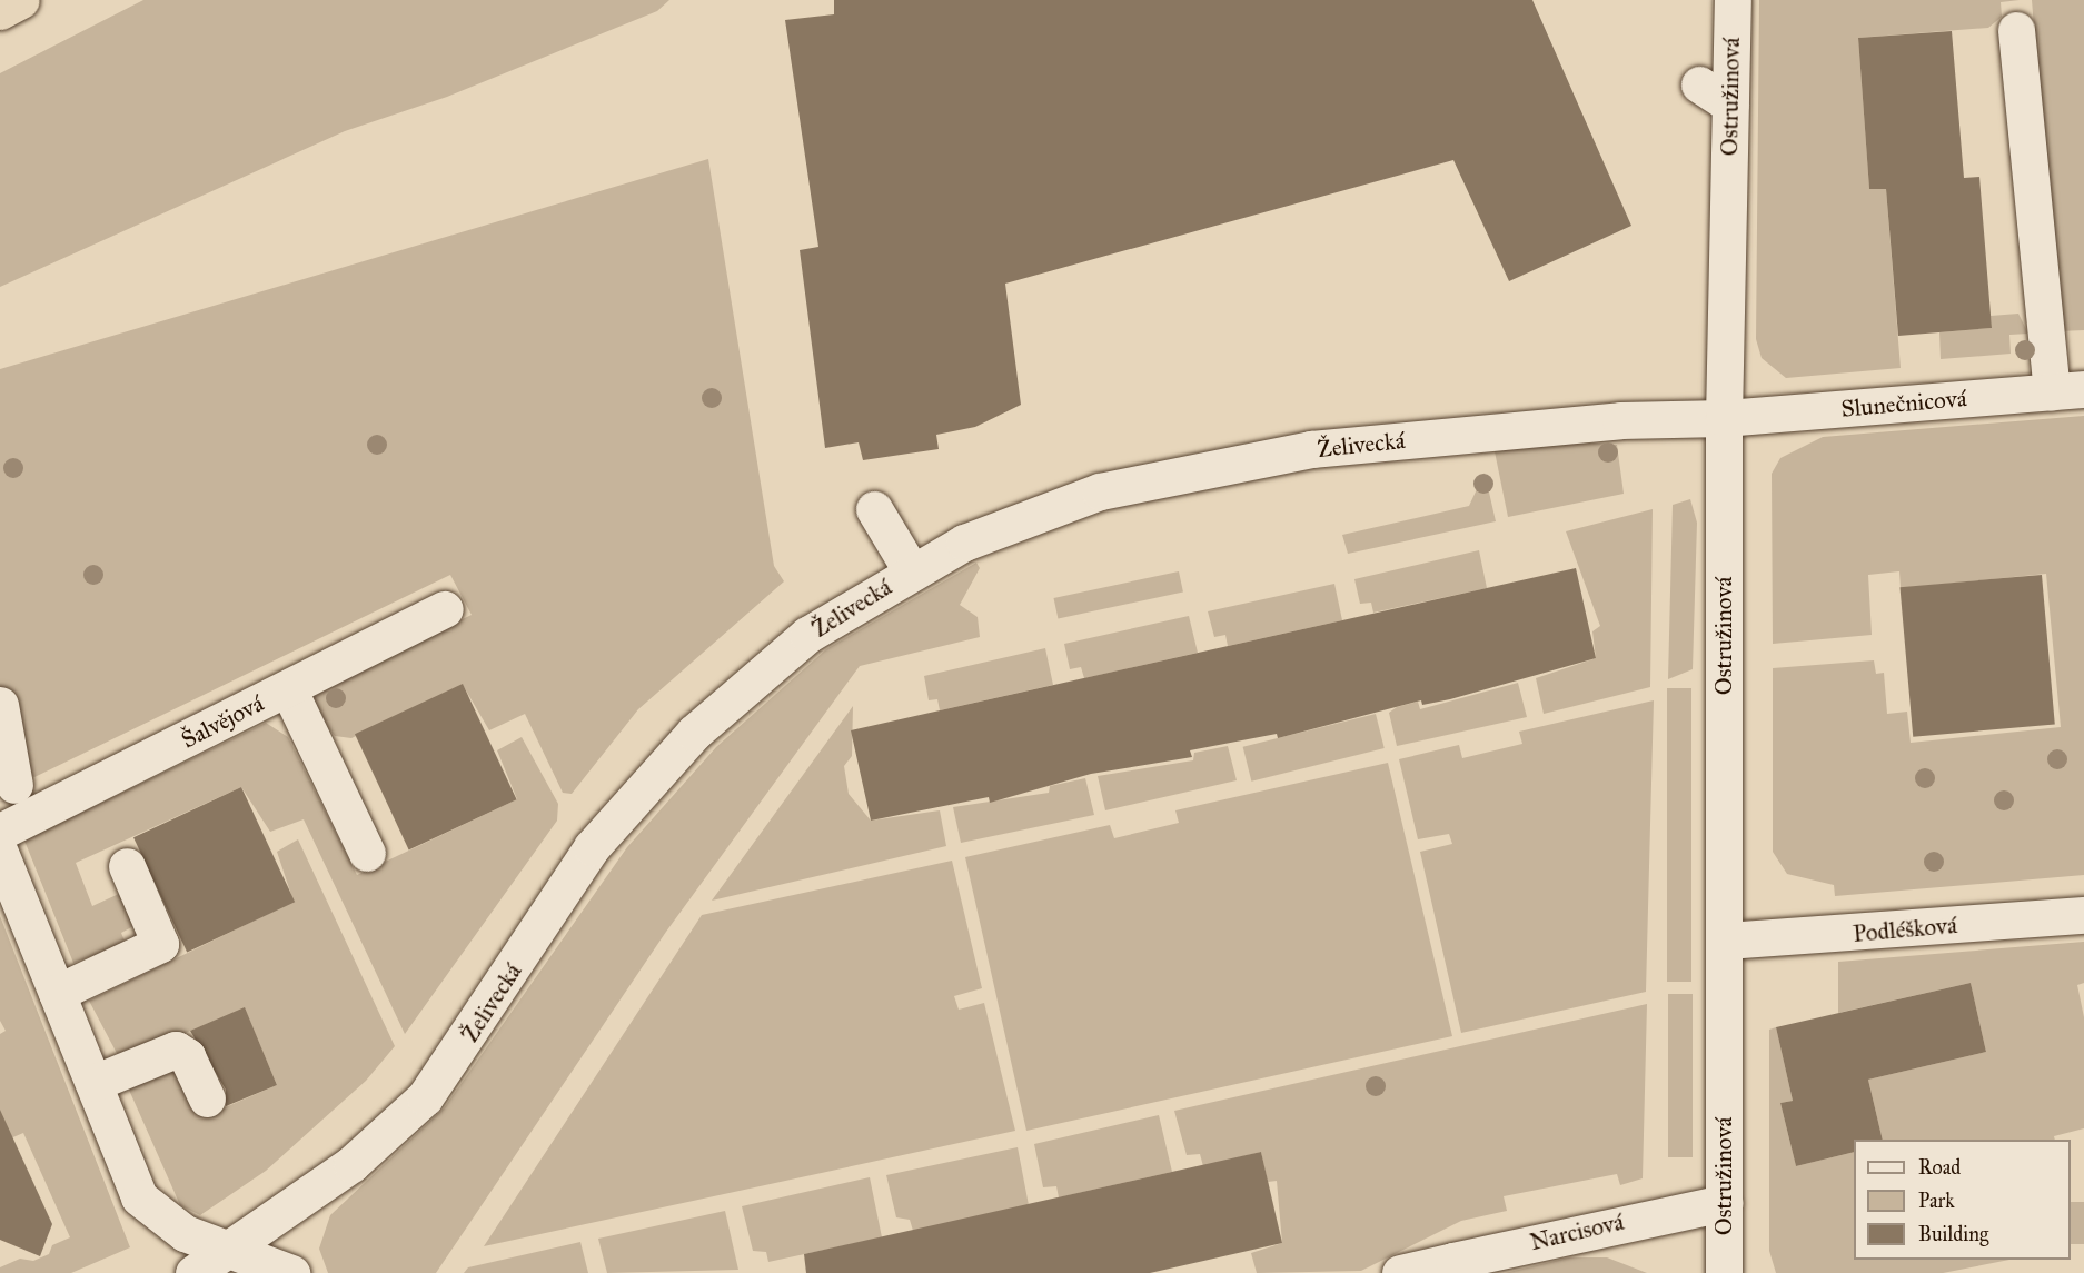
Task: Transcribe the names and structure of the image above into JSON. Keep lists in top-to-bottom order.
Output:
{
  "streets": {
    "street": [
      "Ostružinová",
      "Slunečnicová",
      "Želivecká",
      "Šalvějová",
      "Podléšková",
      "Narcisová"
    ]
  },
  "crossings": [
    ["Ostružinová", "Slunečnicová"],
    ["Ostružinová", "Želivecká"],
    ["Ostružinová", "Podléšková"],
    ["Ostružinová", "Narcisová"],
    ["Slunečnicová", "Želivecká"]
  ],
  "legend": ["Road", "Park", "Building"]
}
